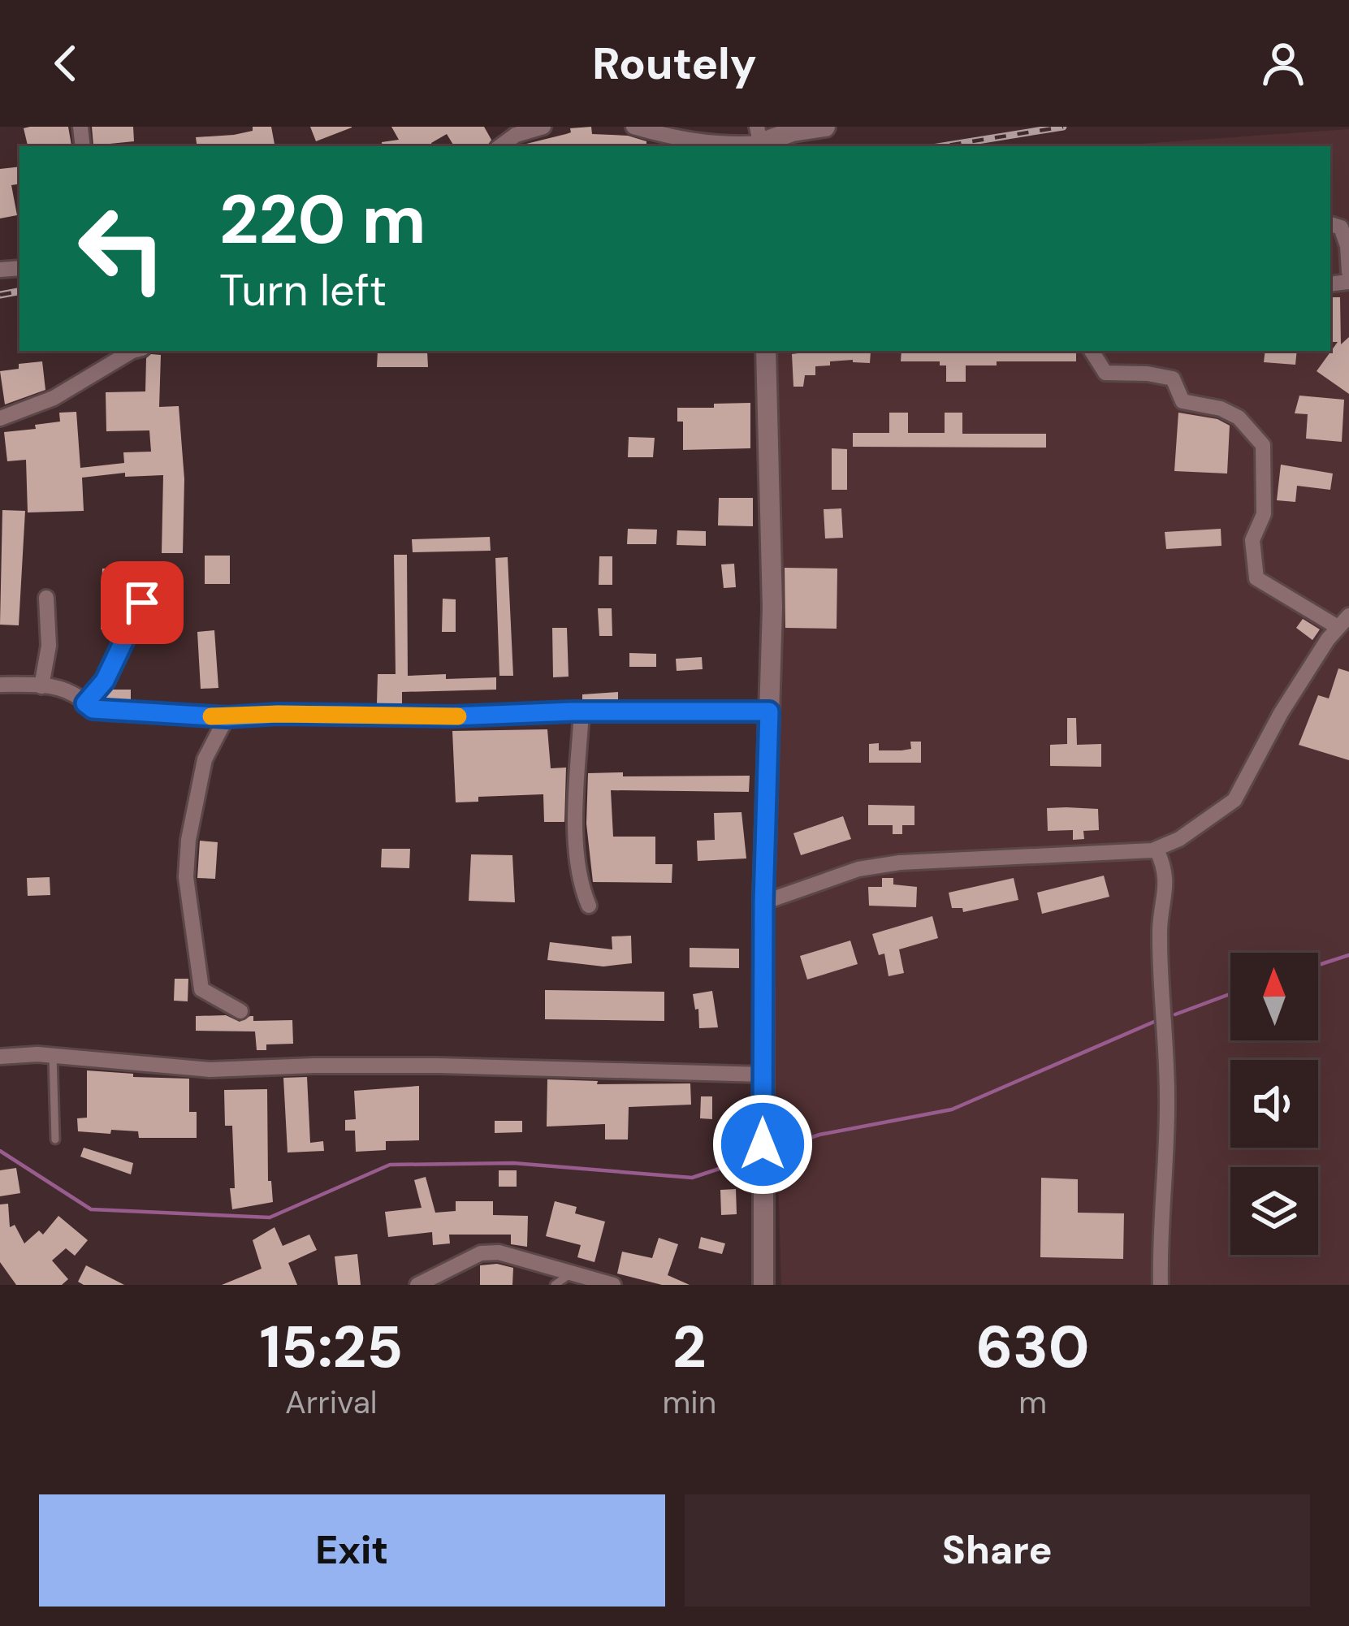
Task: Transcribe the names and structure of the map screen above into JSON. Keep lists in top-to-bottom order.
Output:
{
  "north": "top",
  "page": {
    "header": "Routely",
    "turn": ["220 m", "Turn left"],
    "eta": [
      "15:25",
      "Arrival",
      "2",
      "min",
      "630",
      "m"
    ],
    "buttons": ["Exit", "Share"]
  }
}
